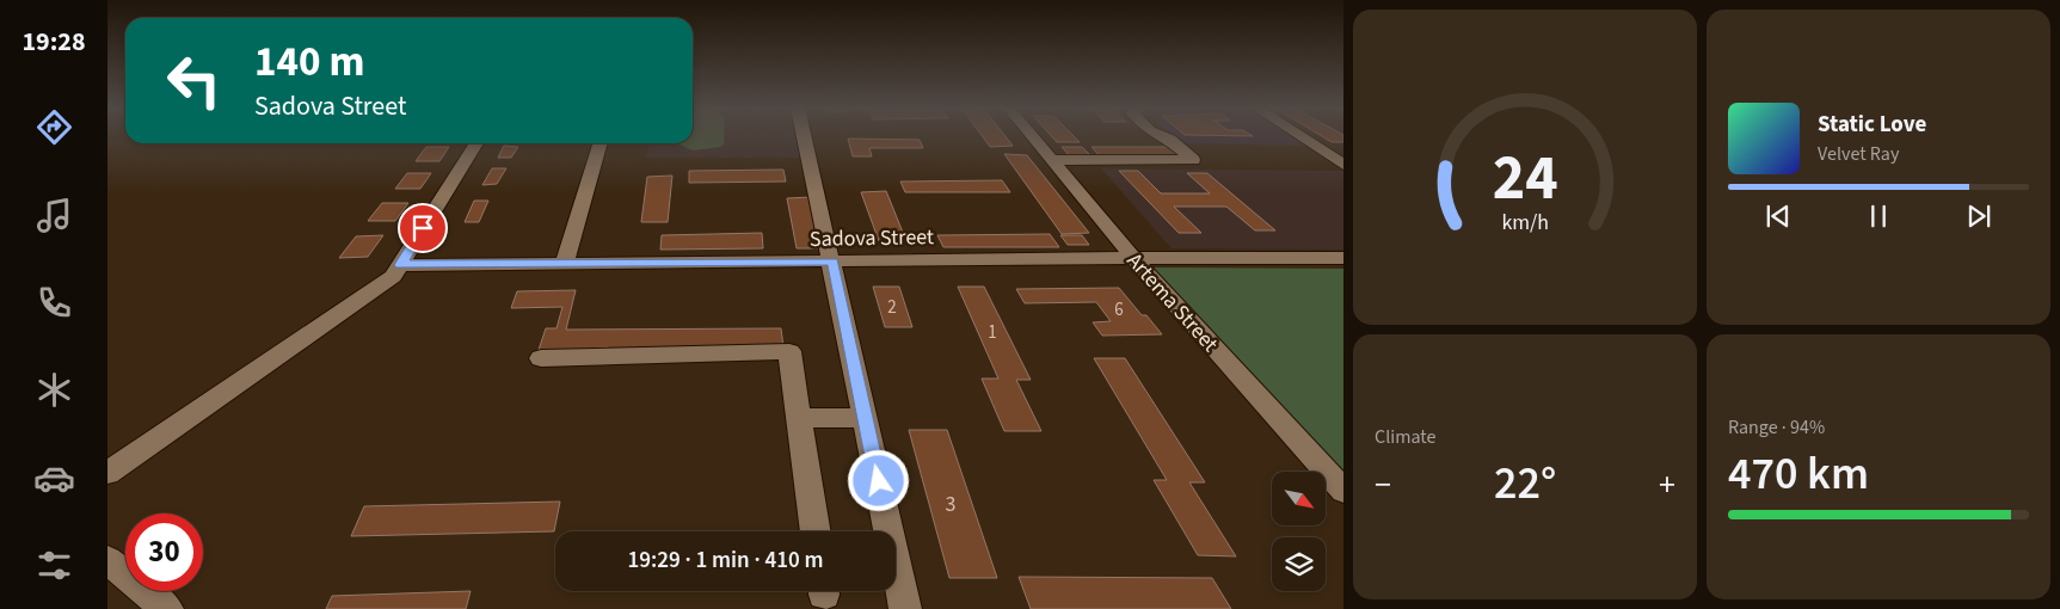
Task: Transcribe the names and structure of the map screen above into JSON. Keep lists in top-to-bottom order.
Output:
{
  "streets": {
    "street": ["Sadova Street", "Artema Street"]
  },
  "crossings": [
    ["Sadova Street", "Artema Street"]
  ],
  "house_numbers": [
    "2",
    "6",
    "1",
    "3"
  ],
  "north": "bottom right",
  "page": {
    "tabs": "19:28",
    "turn": ["140 m", "Sadova Street"],
    "song": ["Static Love", "Velvet Ray"],
    "tile": [
      "Climate",
      ["Range · 94%", "470 km"]
    ],
    "heat": ["−", "22°", "+"],
    "limit": "30",
    "trip": "19:29 · 1 min · 410 m",
    "gauge": ["24", "km/h"]
  }
}
